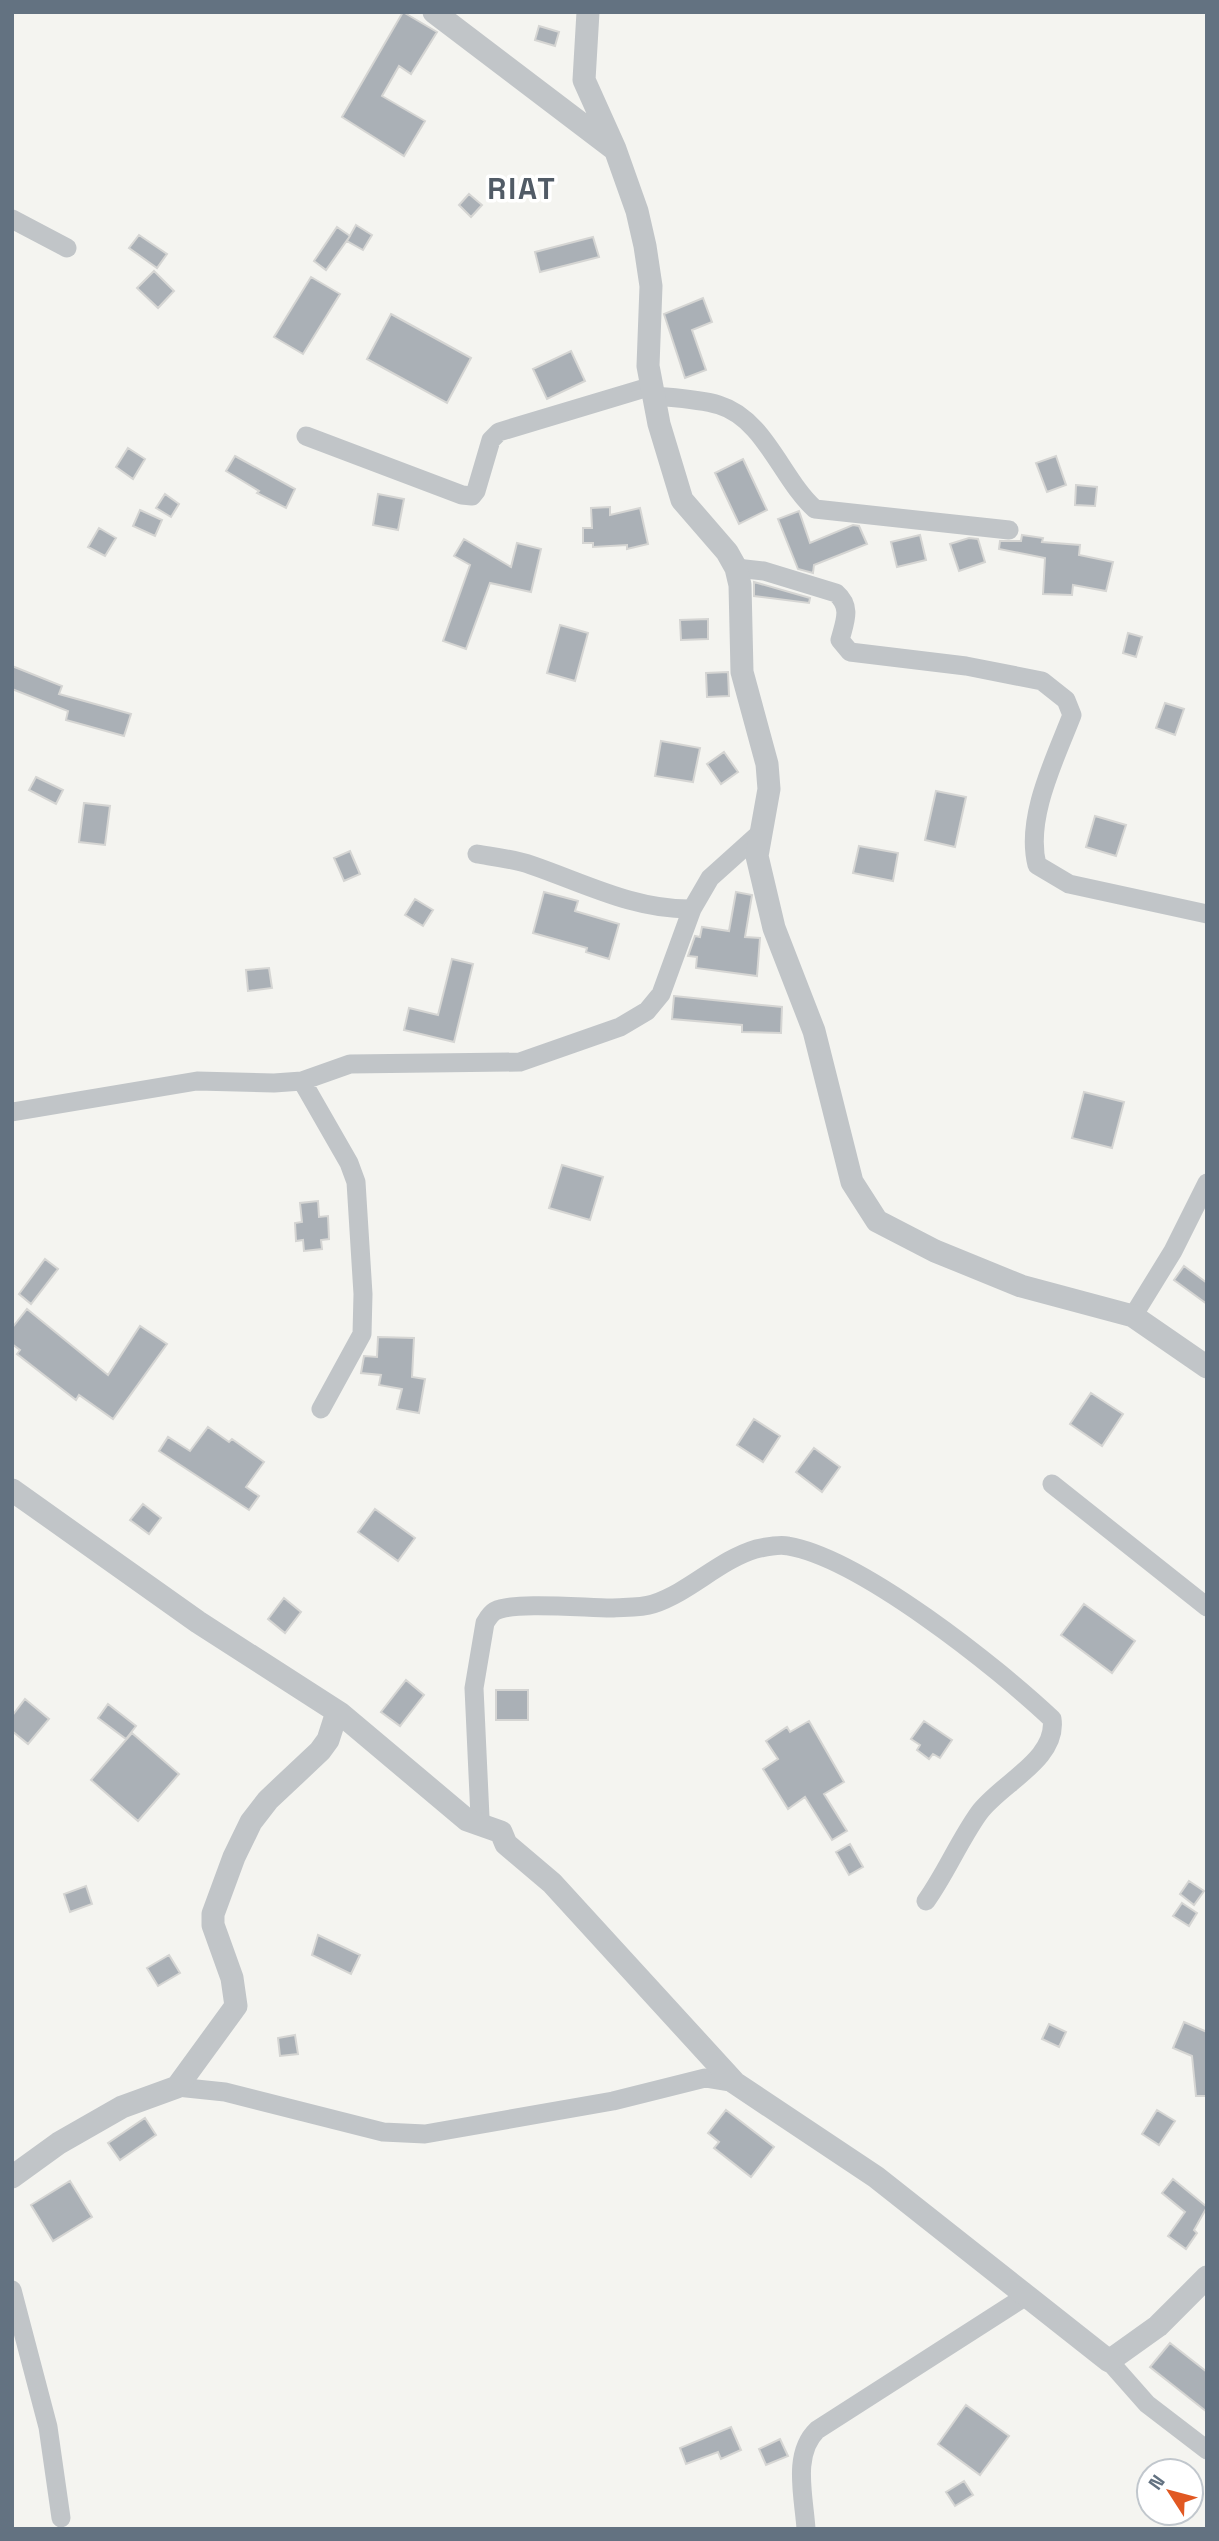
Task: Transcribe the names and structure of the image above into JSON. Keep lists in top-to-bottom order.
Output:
{
  "districts": ["RIAT"],
  "north": "top left"
}
